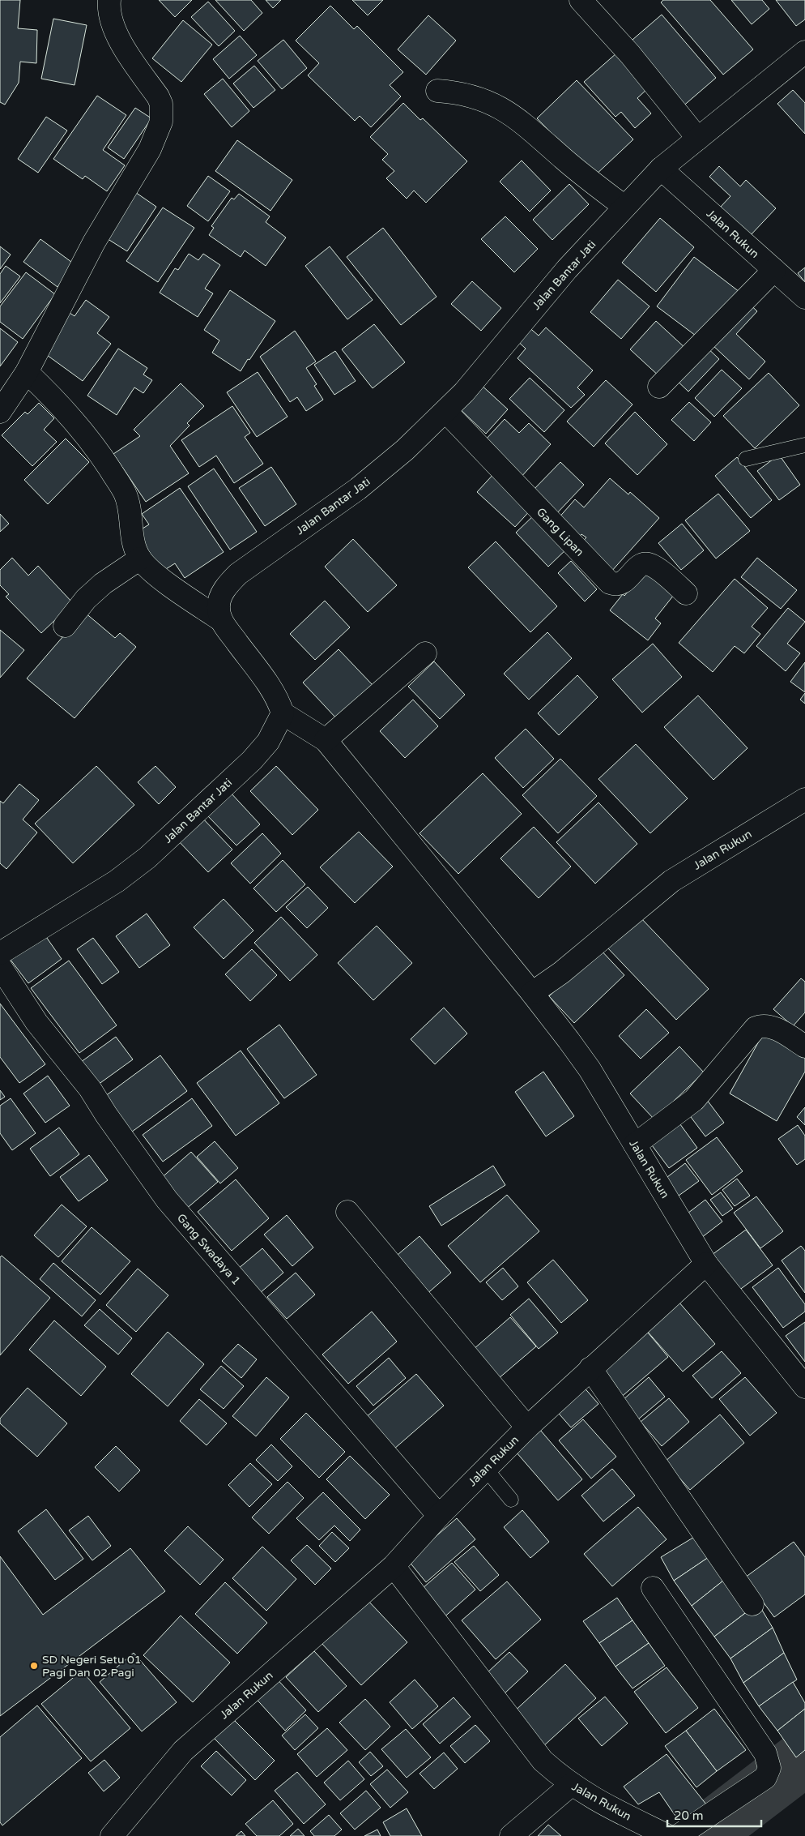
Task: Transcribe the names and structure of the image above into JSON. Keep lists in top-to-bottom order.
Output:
{
  "streets": {
    "street": [
      "Jalan Rukun",
      "Jalan Bantar Jati",
      "Gang Lipan",
      "Gang Swadaya 1"
    ]
  },
  "crossings": [
    ["Jalan Rukun", "Jalan Bantar Jati"],
    ["Jalan Rukun", "Gang Swadaya 1"],
    ["Jalan Bantar Jati", "Gang Lipan"]
  ],
  "places": ["SD Negeri Setu 01 Pagi Dan 02 Pagi"],
  "scale_bar": "20 m"
}
